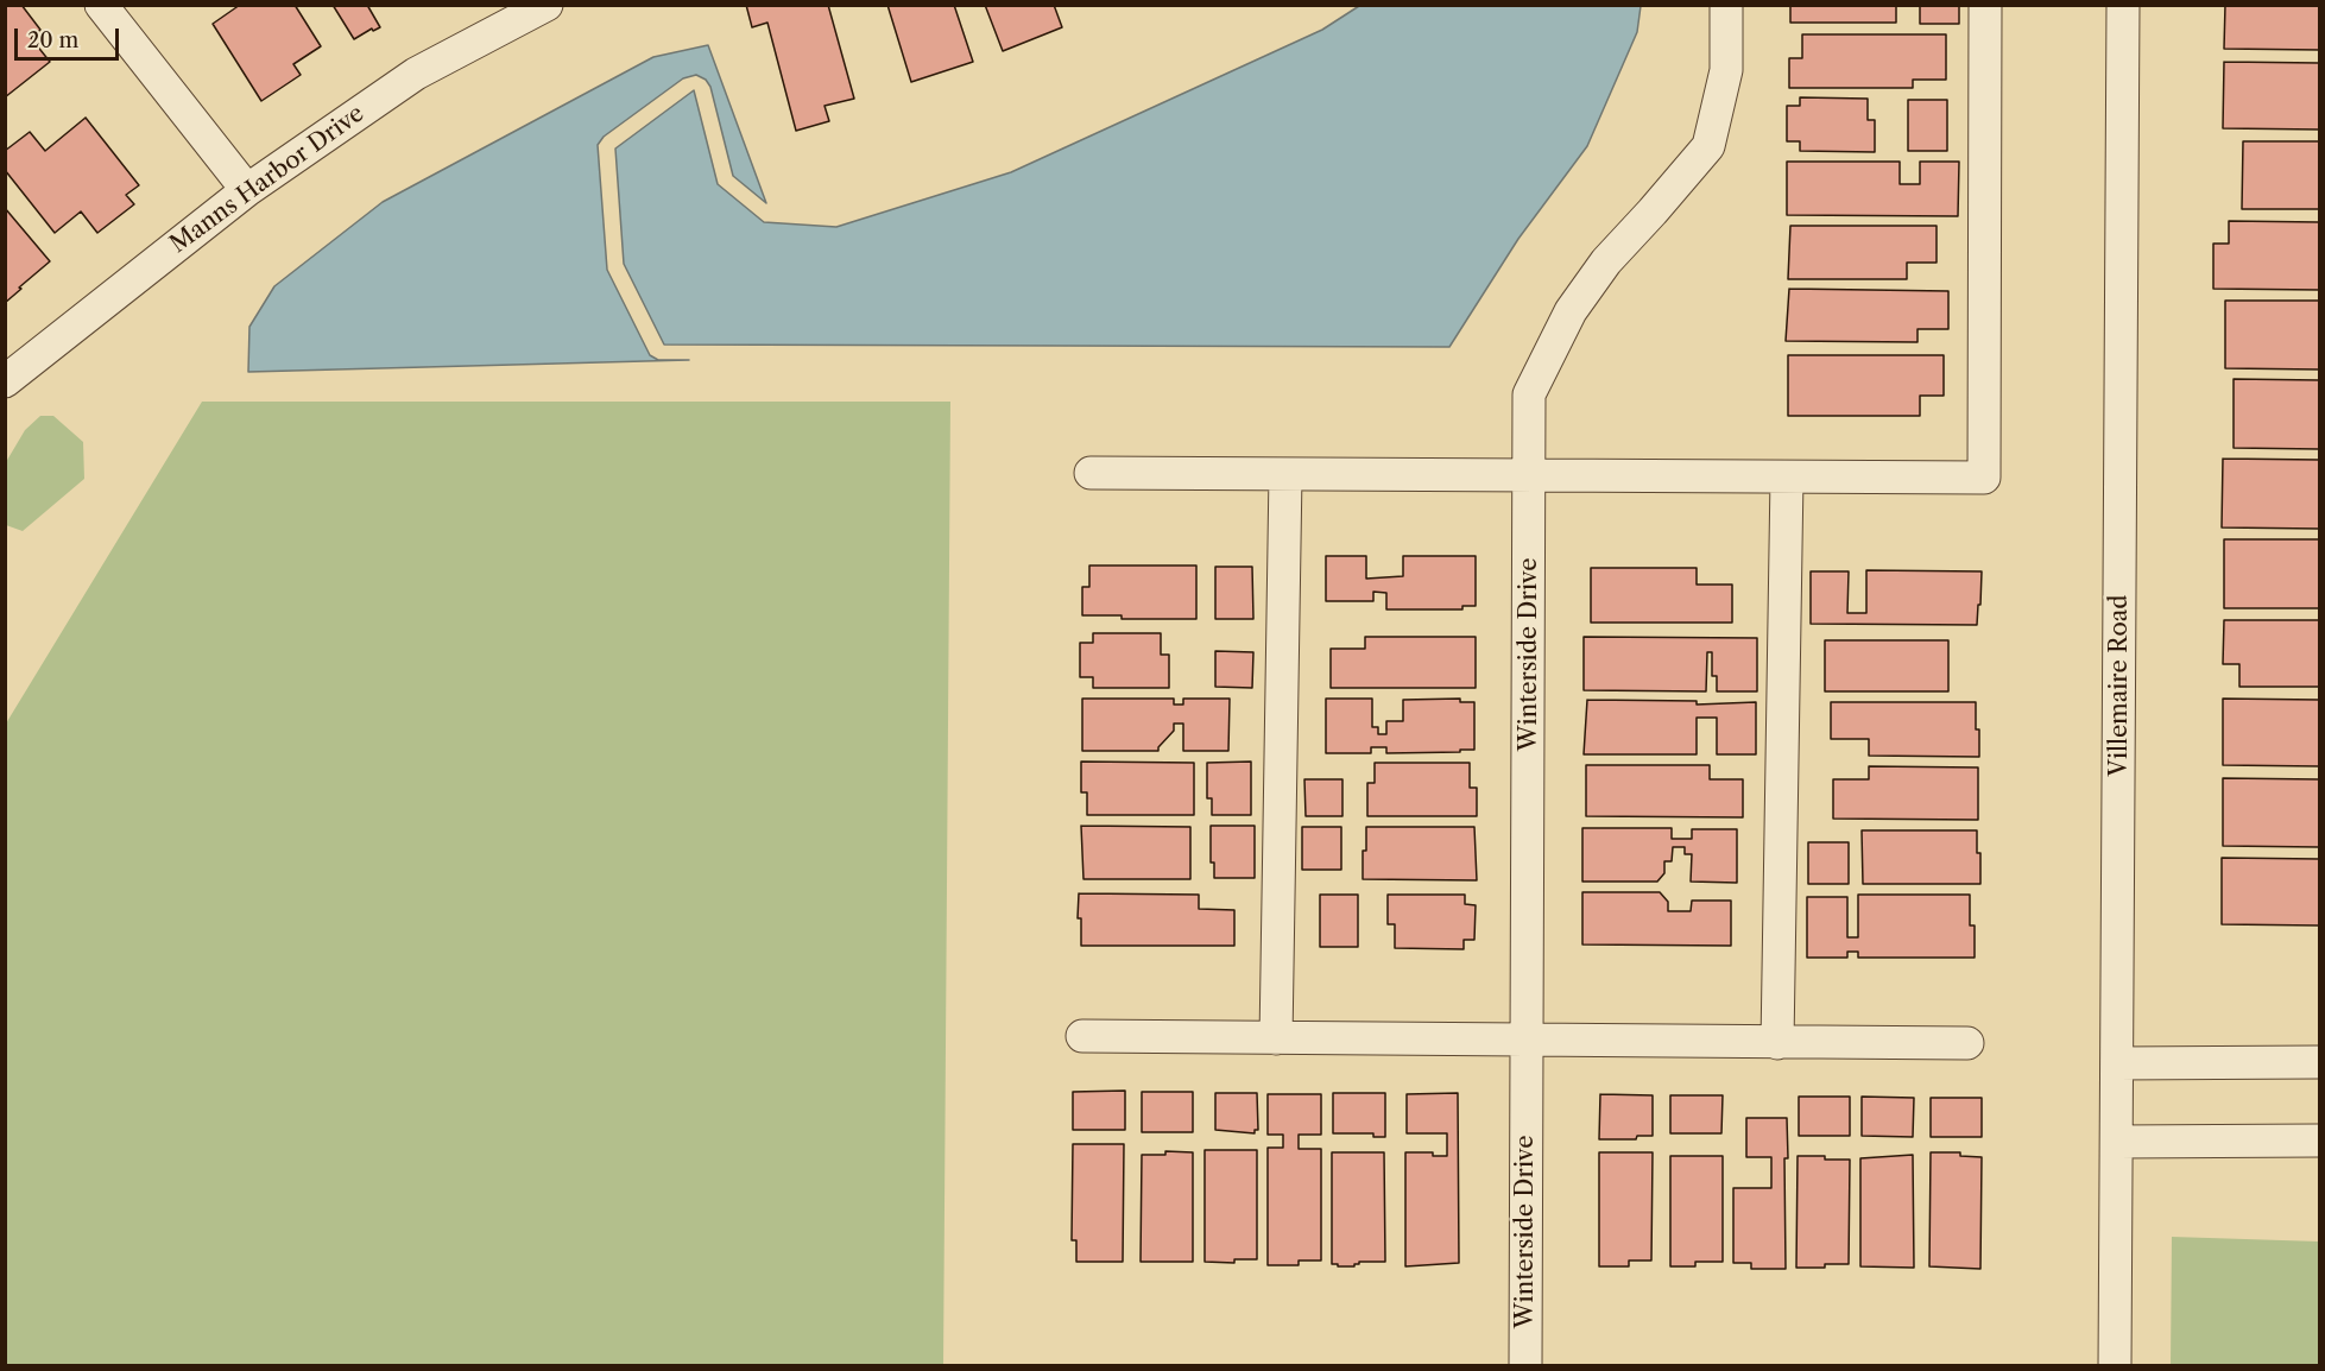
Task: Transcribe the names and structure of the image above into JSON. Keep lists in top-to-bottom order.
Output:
{
  "streets": {
    "street": ["Manns Harbor Drive", "Winterside Drive", "Villemaire Road"]
  },
  "scale_bar": "20 m"
}
